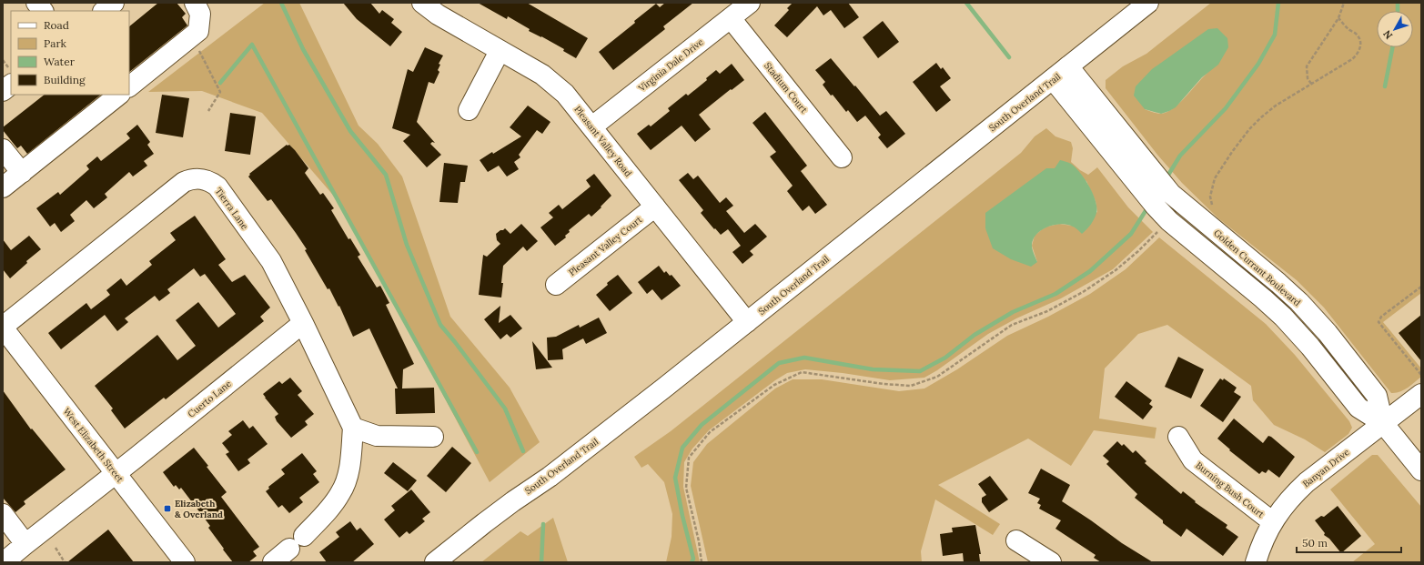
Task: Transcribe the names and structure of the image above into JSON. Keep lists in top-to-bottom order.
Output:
{
  "streets": {
    "street": [
      "Virginia Dale Drive",
      "Stadium Court",
      "South Overland Trail",
      "Pleasant Valley Road",
      "Tierra Lane",
      "Pleasant Valley Court",
      "Golden Currant Boulevard",
      "Cuerto Lane",
      "West Elizabeth Street",
      "Banyan Drive",
      "Burning Bush Court"
    ]
  },
  "crossings": [
    ["Virginia Dale Drive", "Stadium Court"],
    ["Virginia Dale Drive", "Pleasant Valley Road"],
    ["South Overland Trail", "Pleasant Valley Road"],
    ["South Overland Trail", "Golden Currant Boulevard"],
    ["Pleasant Valley Road", "Pleasant Valley Court"],
    ["Tierra Lane", "Cuerto Lane"],
    ["Tierra Lane", "West Elizabeth Street"],
    ["Golden Currant Boulevard", "Banyan Drive"],
    ["Cuerto Lane", "West Elizabeth Street"],
    ["Banyan Drive", "Burning Bush Court"]
  ],
  "places": {
    "transit": ["Elizabeth & Overland"]
  },
  "legend": [
    "Road",
    "Park",
    "Water",
    "Building"
  ],
  "scale_bar": "50 m",
  "north": "bottom left"
}
